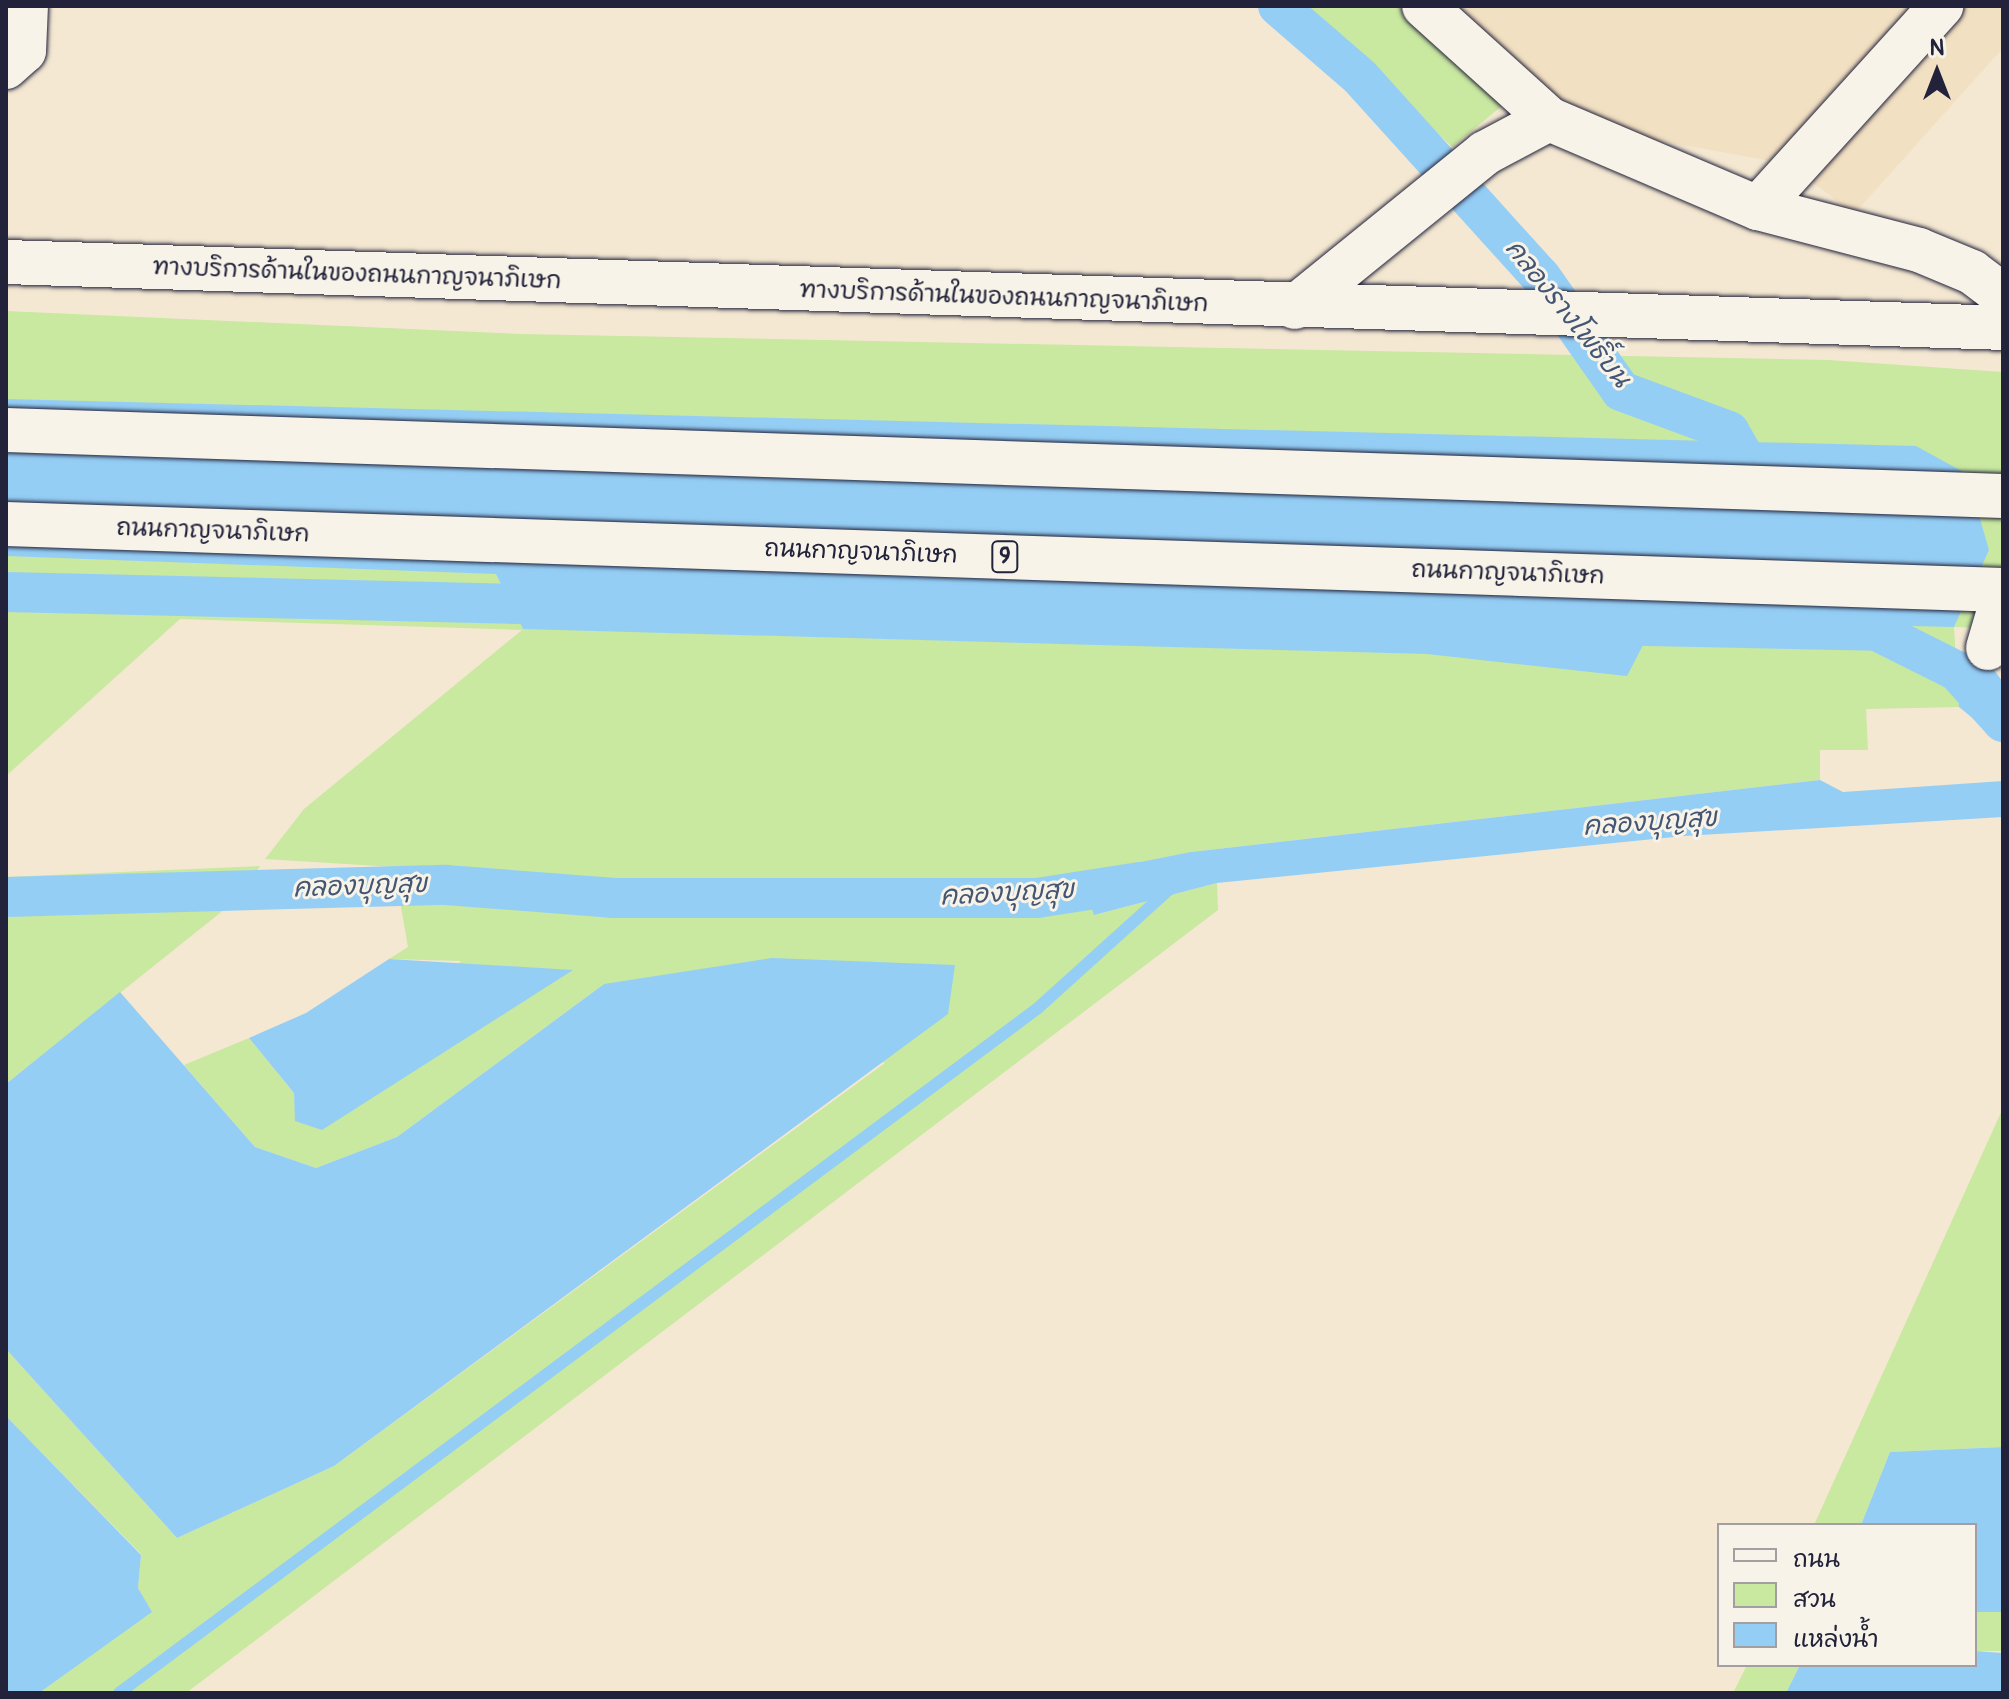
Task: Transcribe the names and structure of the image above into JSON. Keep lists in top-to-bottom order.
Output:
{
  "streets": {
    "main road": ["ทางบริการด้านในของถนนกาญจนาภิเษก", "ถนนกาญจนาภิเษก", "9"]
  },
  "water": ["คลองรางโพธิ์บน", "คลองบุญสุข"],
  "legend": ["ถนน", "สวน", "แหล่งน้ำ"],
  "north": "top"
}
